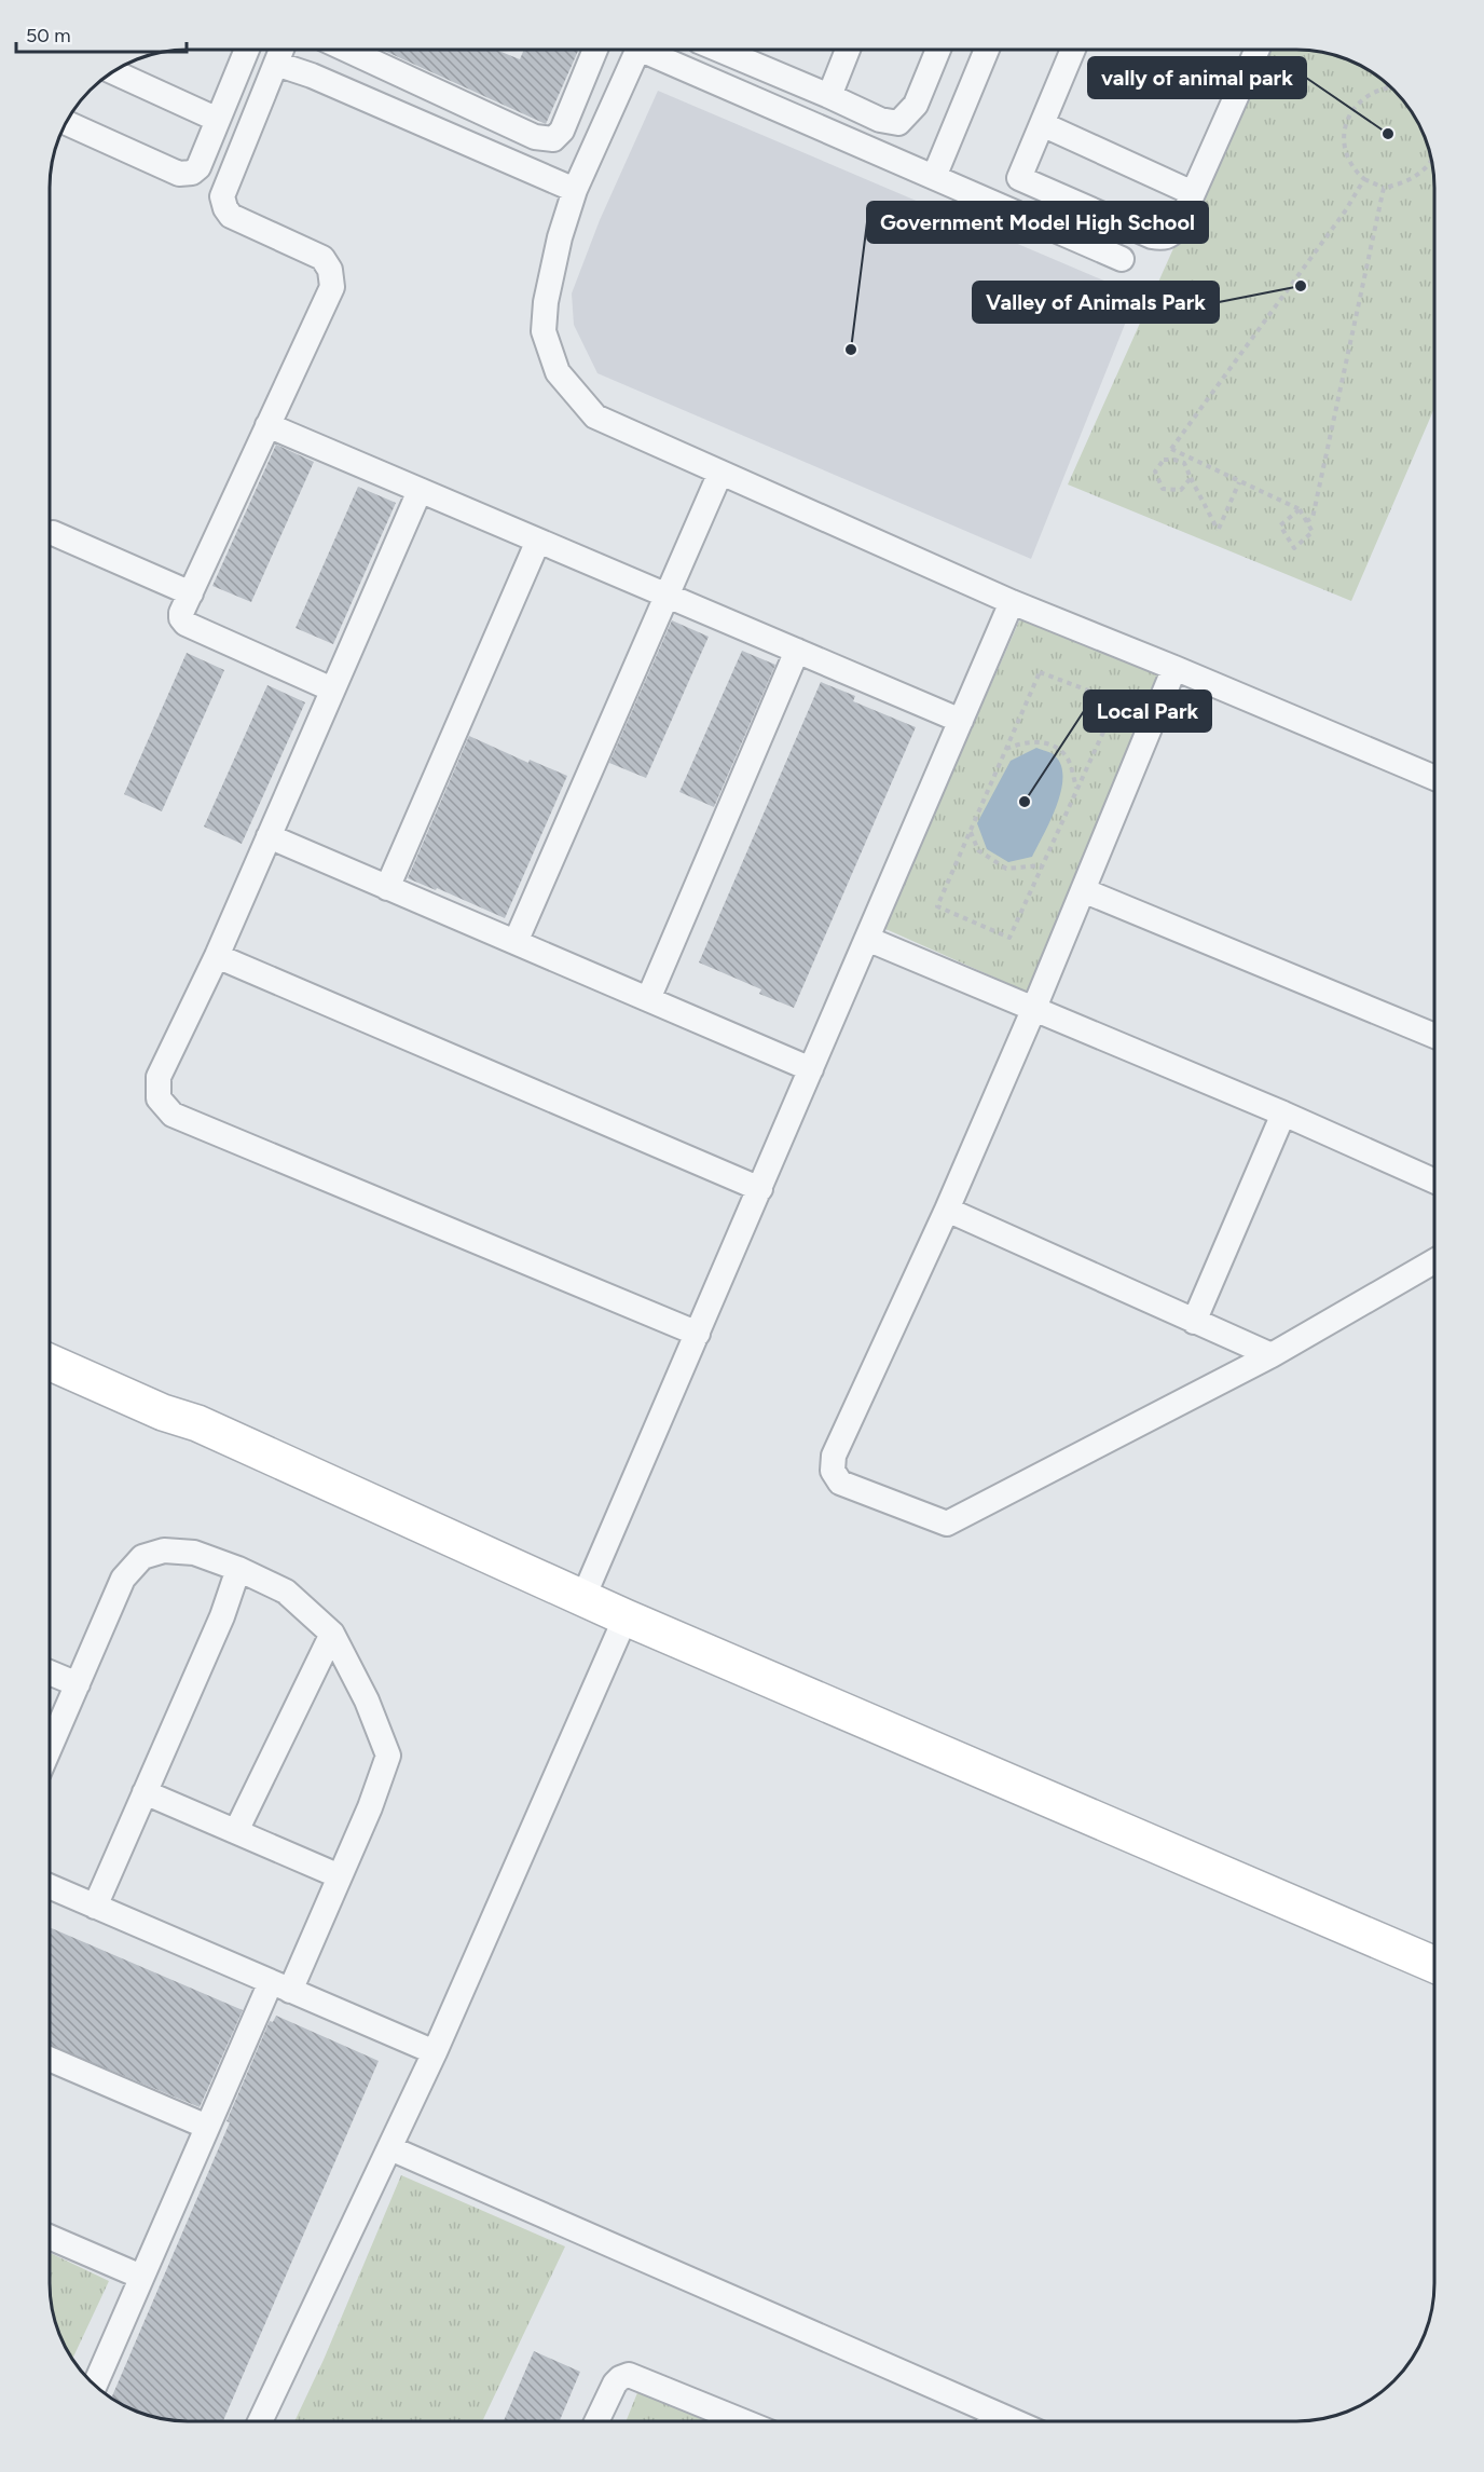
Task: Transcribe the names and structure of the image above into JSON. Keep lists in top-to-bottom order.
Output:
{
  "places": [
    "vally of animal park",
    "Valley of Animals Park",
    "Government Model High School",
    "Local Park"
  ],
  "scale_bar": "50 m"
}
